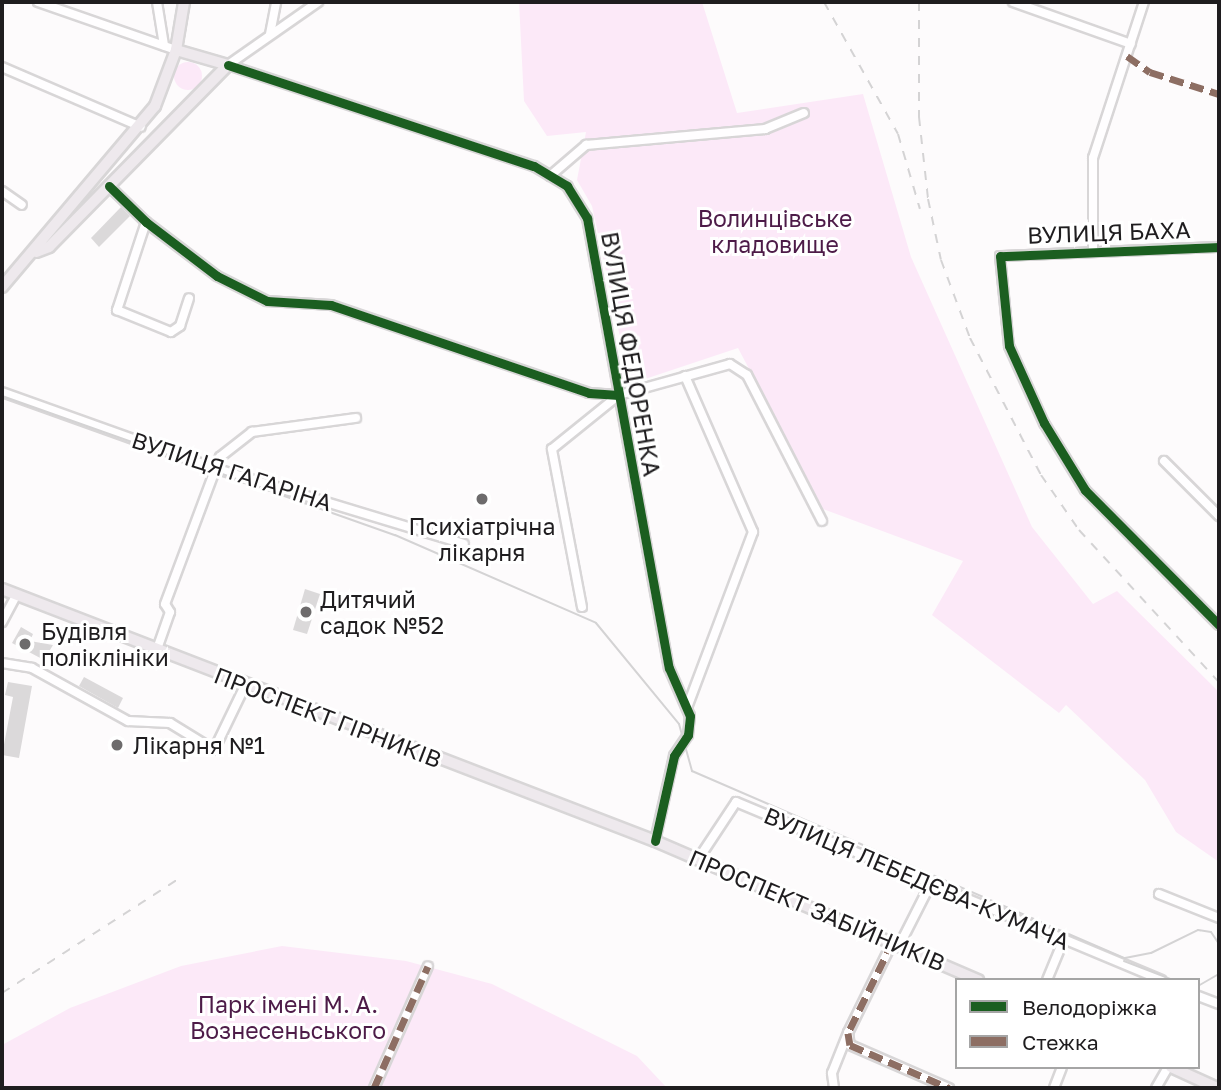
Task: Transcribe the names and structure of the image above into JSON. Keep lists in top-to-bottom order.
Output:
{
  "streets": {
    "main road": ["ВУЛИЦЯ ФЕДОРЕНКА", "ПРОСПЕКТ ГІРНИКІВ", "ПРОСПЕКТ ЗАБІЙНИКІВ"],
    "street": ["ВУЛИЦЯ БАХА", "ВУЛИЦЯ ГАГАРІНА", "ВУЛИЦЯ ЛЕБЕДЄВА-КУМАЧА"]
  },
  "crossings": [
    ["ВУЛИЦЯ ФЕДОРЕНКА", "ПРОСПЕКТ ГІРНИКІВ"],
    ["ВУЛИЦЯ ФЕДОРЕНКА", "ПРОСПЕКТ ЗАБІЙНИКІВ"],
    ["ПРОСПЕКТ ГІРНИКІВ", "ПРОСПЕКТ ЗАБІЙНИКІВ"],
    ["ВУЛИЦЯ ЛЕБЕДЄВА-КУМАЧА", "ПРОСПЕКТ ЗАБІЙНИКІВ"]
  ],
  "parks": ["Волинцівське кладовище", "Парк імені М. А. Вознесеньського"],
  "places": [
    "Психіатрічна лікарня",
    "Дитячий садок №52",
    "Будівля поліклініки",
    "Лікарня №1"
  ],
  "legend": ["Велодоріжка", "Стежка"]
}
